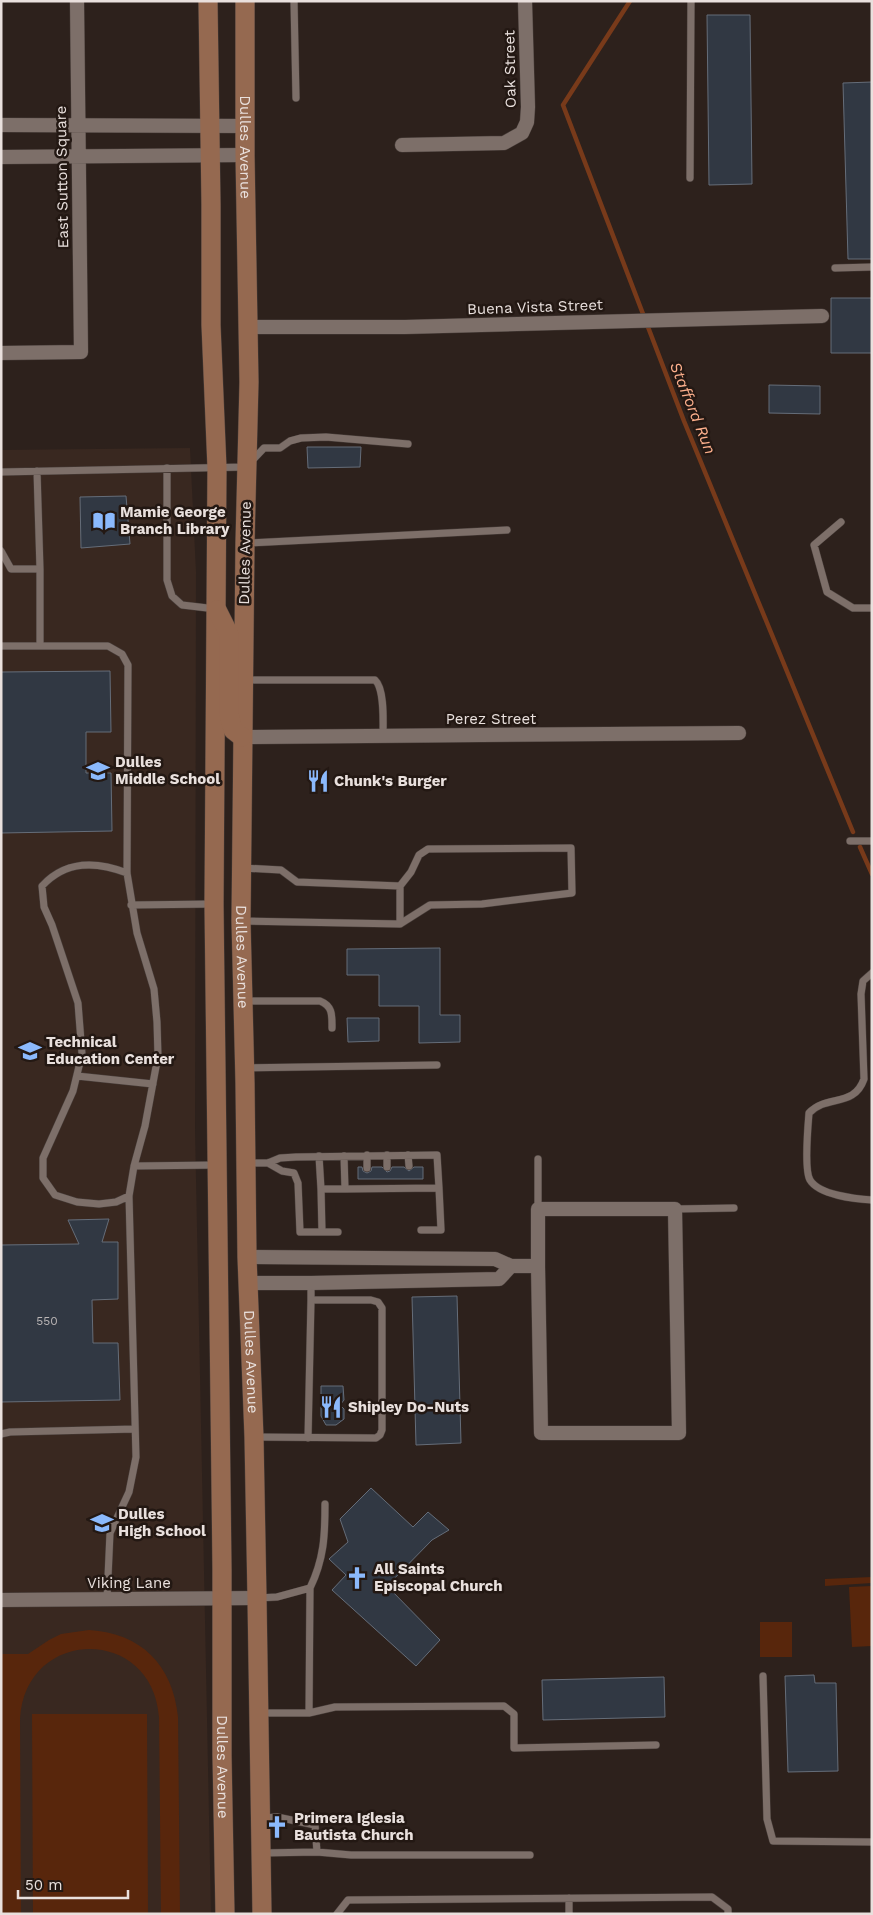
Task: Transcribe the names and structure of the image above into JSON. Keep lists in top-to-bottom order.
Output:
{
  "streets": {
    "main road": ["Dulles Avenue"],
    "street": [
      "Oak Street",
      "East Sutton Square",
      "Buena Vista Street",
      "Perez Street",
      "Viking Lane"
    ]
  },
  "crossings": [
    ["Dulles Avenue", "Buena Vista Street"],
    ["Dulles Avenue", "Perez Street"],
    ["Dulles Avenue", "Viking Lane"]
  ],
  "water": ["Stafford Run"],
  "places": {
    "library": ["Mamie George Branch Library"],
    "school or university": ["Dulles Middle School", "Technical Education Center", "Dulles High School"],
    "restaurant": ["Chunk's Burger", "Shipley Do-Nuts"],
    "church": ["All Saints Episcopal Church", "Primera Iglesia Bautista Church"]
  },
  "house_numbers": ["550"],
  "scale_bar": "50 m"
}
